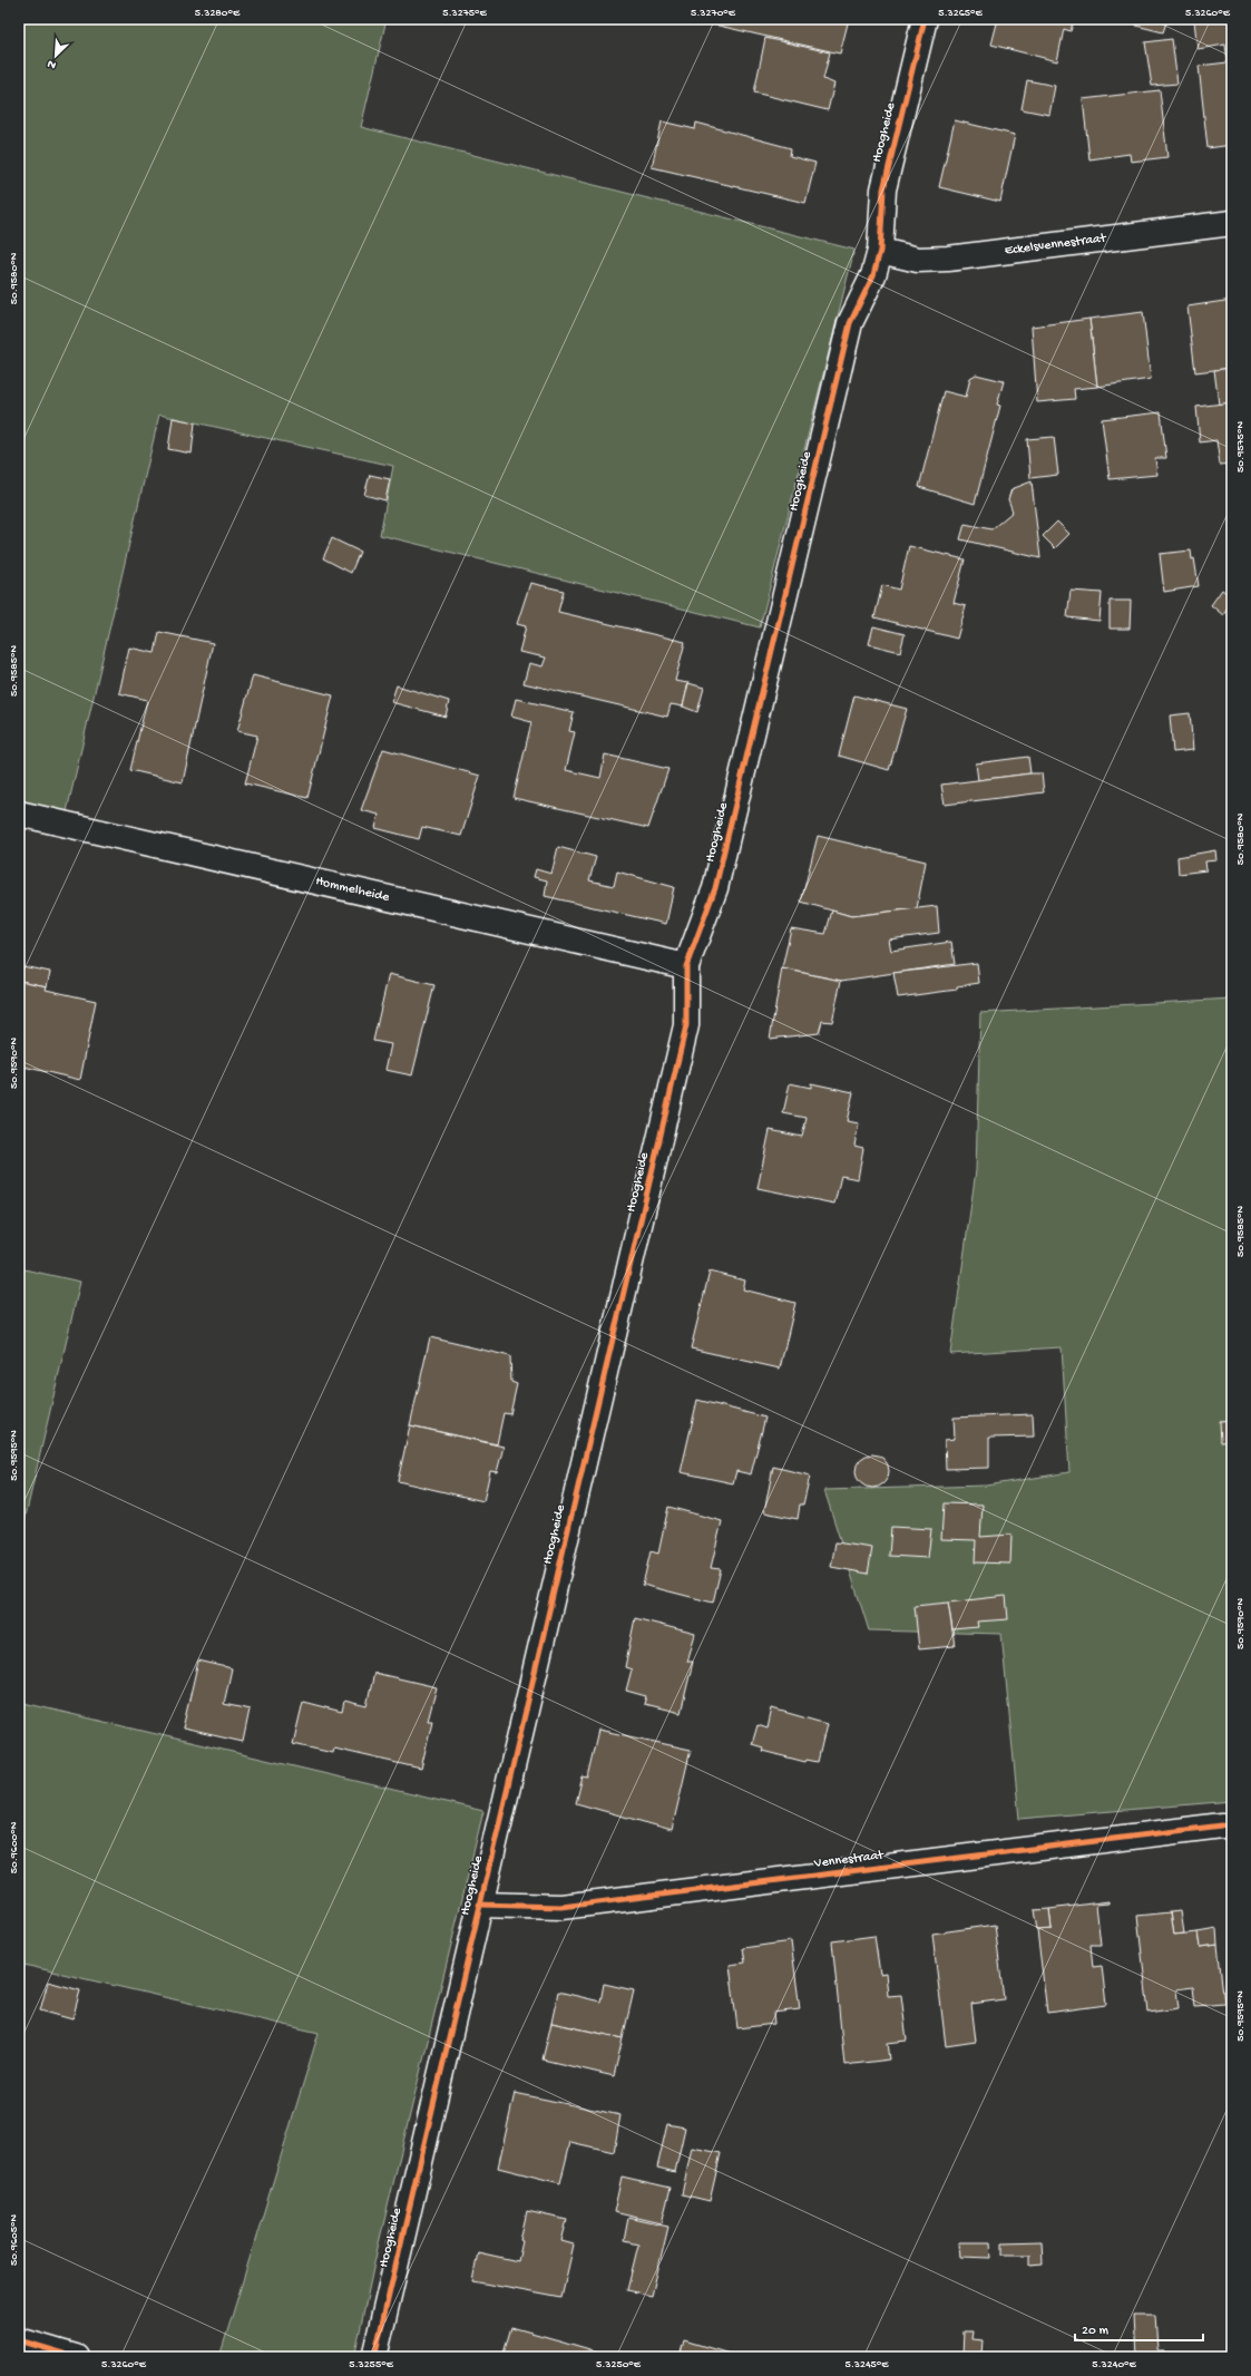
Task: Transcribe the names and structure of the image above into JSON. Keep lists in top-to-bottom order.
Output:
{
  "streets": {
    "street": [
      "Hoogheide",
      "Eckelsvennestraat",
      "Hommelheide",
      "Vennestraat"
    ]
  },
  "crossings": [
    ["Hoogheide", "Eckelsvennestraat"],
    ["Hoogheide", "Hommelheide"],
    ["Hoogheide", "Vennestraat"]
  ],
  "scale_bar": "20 m",
  "north": "bottom left",
  "coordinates": [
    "5.3280°E",
    "5.3275°E",
    "5.3270°E",
    "5.3265°E",
    "5.3260°E",
    "50.9580°N",
    "50.9575°N",
    "50.9585°N",
    "50.9590°N",
    "50.9595°N",
    "50.9600°N",
    "50.9605°N",
    "5.3255°E",
    "5.3250°E",
    "5.3245°E",
    "5.3240°E"
  ]
}
